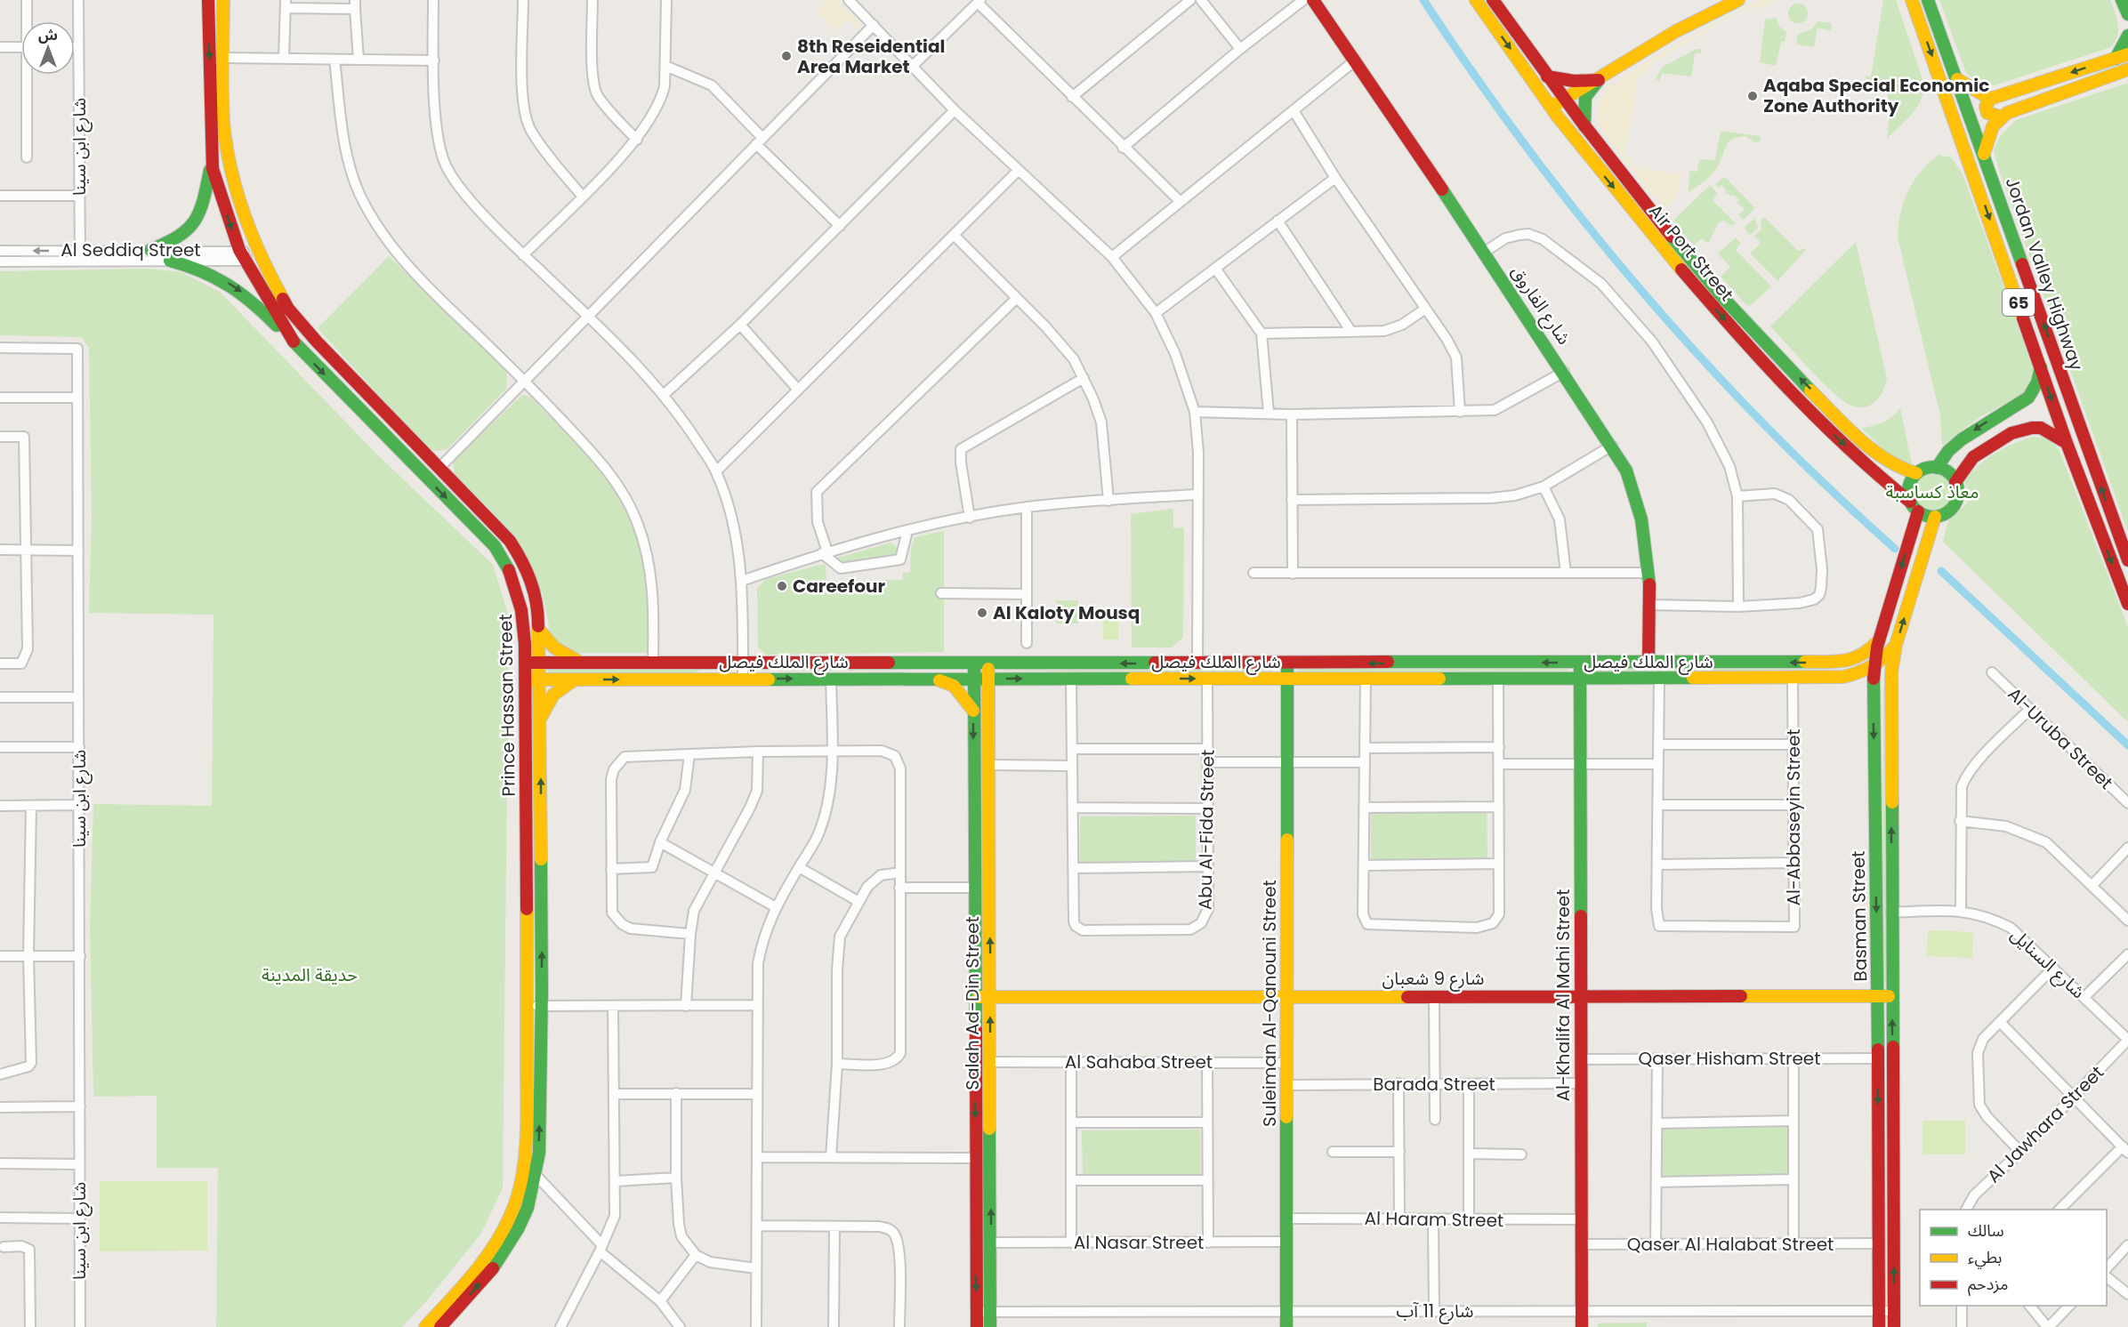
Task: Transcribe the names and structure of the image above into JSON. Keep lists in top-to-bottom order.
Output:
{
  "streets": {
    "main road": [
      "Air Port Street",
      "Jordan Valley Highway",
      "65",
      "شارع الفاروق",
      "شارع الملك فيصل",
      "Prince Hassan Street",
      "Basman Street",
      "شارع 9 شعبان",
      "Al-Khalifa Al Mahi Street",
      "Salah Ad-Din Street",
      "Suleiman Al-Qanouni Street"
    ],
    "street": [
      "شارع ابن سينا",
      "Al Seddiq Street",
      "Al-Uruba Street",
      "Al-Abbaseyin Street",
      "Abu Al-Fida Street",
      "شارع السنايل",
      "Qaser Hisham Street",
      "Al Sahaba Street",
      "Barada Street",
      "Al Jawhara Street",
      "Al Haram Street",
      "Al Nasar Street",
      "Qaser Al Halabat Street",
      "شارع 11 آب"
    ]
  },
  "crossings": [
    ["شارع ابن سينا", "Al Seddiq Street"],
    ["Al Seddiq Street", "Prince Hassan Street"],
    ["Air Port Street", "Basman Street"],
    ["شارع الفاروق", "شارع الملك فيصل"],
    ["شارع الملك فيصل", "Prince Hassan Street"],
    ["شارع الملك فيصل", "Al-Abbaseyin Street"],
    ["شارع الملك فيصل", "Abu Al-Fida Street"],
    ["شارع الملك فيصل", "Basman Street"],
    ["شارع الملك فيصل", "Al-Khalifa Al Mahi Street"],
    ["شارع الملك فيصل", "Salah Ad-Din Street"],
    ["شارع الملك فيصل", "Suleiman Al-Qanouni Street"],
    ["Basman Street", "شارع السنايل"],
    ["Basman Street", "شارع 9 شعبان"],
    ["Basman Street", "Qaser Hisham Street"],
    ["Basman Street", "Qaser Al Halabat Street"],
    ["Basman Street", "شارع 11 آب"],
    ["شارع السنايل", "Al Jawhara Street"],
    ["شارع 9 شعبان", "Al-Khalifa Al Mahi Street"],
    ["شارع 9 شعبان", "Salah Ad-Din Street"],
    ["شارع 9 شعبان", "Suleiman Al-Qanouni Street"],
    ["Al-Khalifa Al Mahi Street", "Qaser Hisham Street"],
    ["Al-Khalifa Al Mahi Street", "Barada Street"],
    ["Al-Khalifa Al Mahi Street", "Al Haram Street"],
    ["Al-Khalifa Al Mahi Street", "Qaser Al Halabat Street"],
    ["Al-Khalifa Al Mahi Street", "شارع 11 آب"],
    ["Salah Ad-Din Street", "Al Sahaba Street"],
    ["Salah Ad-Din Street", "Al Nasar Street"],
    ["Salah Ad-Din Street", "شارع 11 آب"],
    ["Suleiman Al-Qanouni Street", "Al Sahaba Street"],
    ["Suleiman Al-Qanouni Street", "Barada Street"],
    ["Suleiman Al-Qanouni Street", "Al Haram Street"],
    ["Suleiman Al-Qanouni Street", "Al Nasar Street"],
    ["Suleiman Al-Qanouni Street", "شارع 11 آب"]
  ],
  "parks": ["معاذ كساسبة", "حديقة المدينة"],
  "places": [
    "8th Reseidential Area Market",
    "Aqaba Special Economic Zone Authority",
    "Careefour",
    "Al Kaloty Mousq"
  ],
  "legend": ["سالك", "بطيء", "مزدحم"],
  "north": "top"
}
